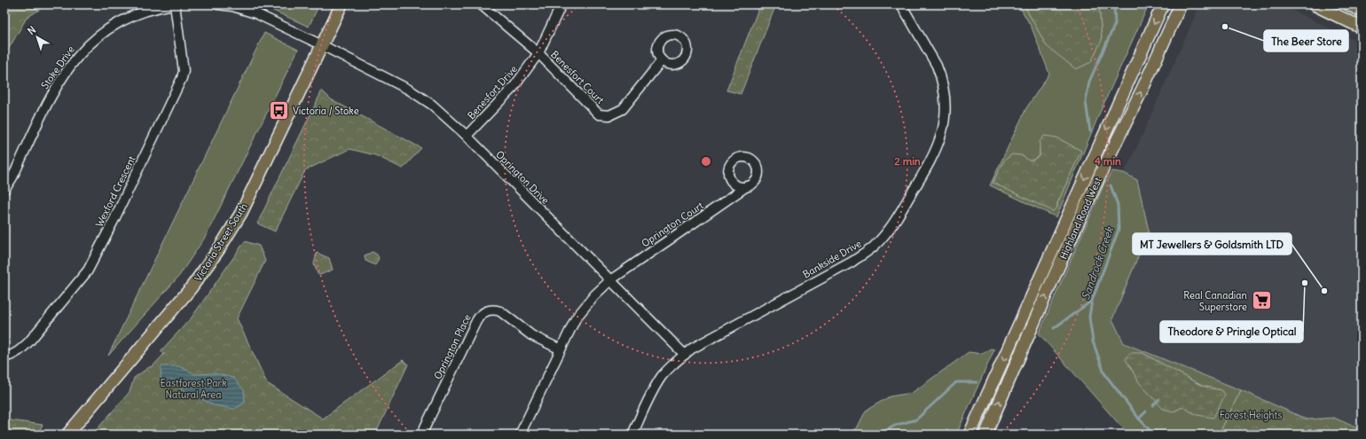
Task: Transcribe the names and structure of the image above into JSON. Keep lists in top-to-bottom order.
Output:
{
  "streets": {
    "main road": ["Highland Road West", "Victoria Street South"],
    "street": [
      "Stoke Drive",
      "Benesfort Court",
      "Benesfort Drive",
      "Oprington Drive",
      "Wexford Crescent",
      "Oprington Court",
      "Bankside Drive",
      "Oprington Place"
    ]
  },
  "crossings": [
    ["Stoke Drive", "Wexford Crescent"],
    ["Benesfort Court", "Benesfort Drive"],
    ["Benesfort Drive", "Oprington Drive"],
    ["Oprington Drive", "Oprington Court"],
    ["Oprington Drive", "Victoria Street South"],
    ["Oprington Drive", "Bankside Drive"]
  ],
  "water": ["Sandrock Creek"],
  "parks": ["Eastforest Park Natural Area", "Forest Heights"],
  "places": {
    "other": ["The Beer Store", "Theodore & Pringle Optical", "MT Jewellers & Goldsmith LTD"],
    "bus stop": ["Victoria / Stoke"],
    "supermarket": ["Real Canadian Superstore"]
  },
  "north": "top left",
  "rings": ["2 min", "4 min"]
}
